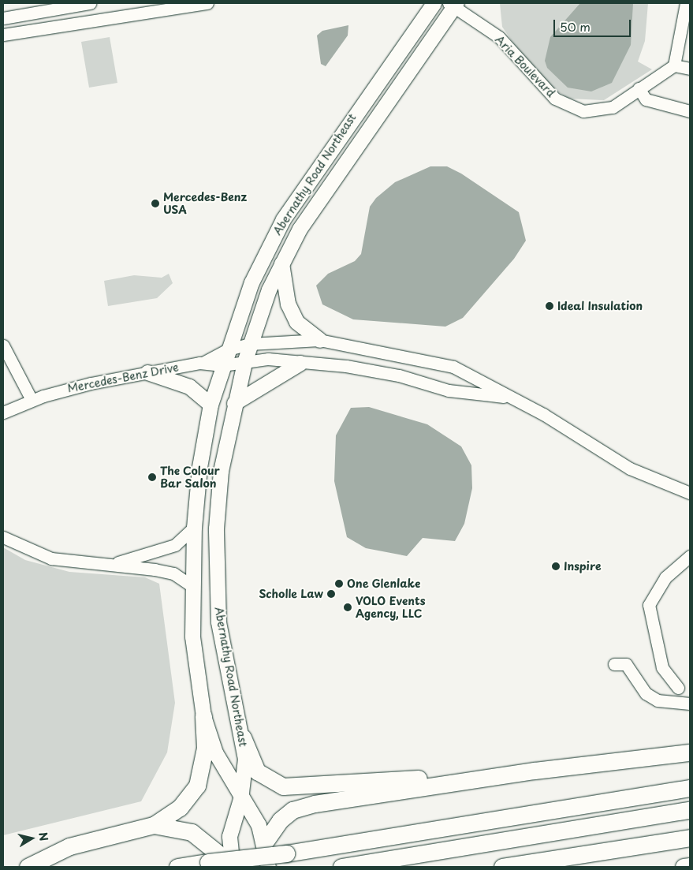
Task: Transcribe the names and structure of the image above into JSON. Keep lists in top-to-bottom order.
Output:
{
  "streets": {
    "main road": ["Abernathy Road Northeast"],
    "street": ["Aria Boulevard", "Mercedes-Benz Drive"]
  },
  "crossings": [
    ["Aria Boulevard", "Abernathy Road Northeast"],
    ["Abernathy Road Northeast", "Mercedes-Benz Drive"]
  ],
  "places": [
    "Mercedes-Benz USA",
    "Ideal Insulation",
    "The Colour Bar Salon",
    "Inspire",
    "One Glenlake",
    "Scholle Law",
    "VOLO Events Agency, LLC"
  ],
  "scale_bar": "50 m",
  "north": "right"
}
